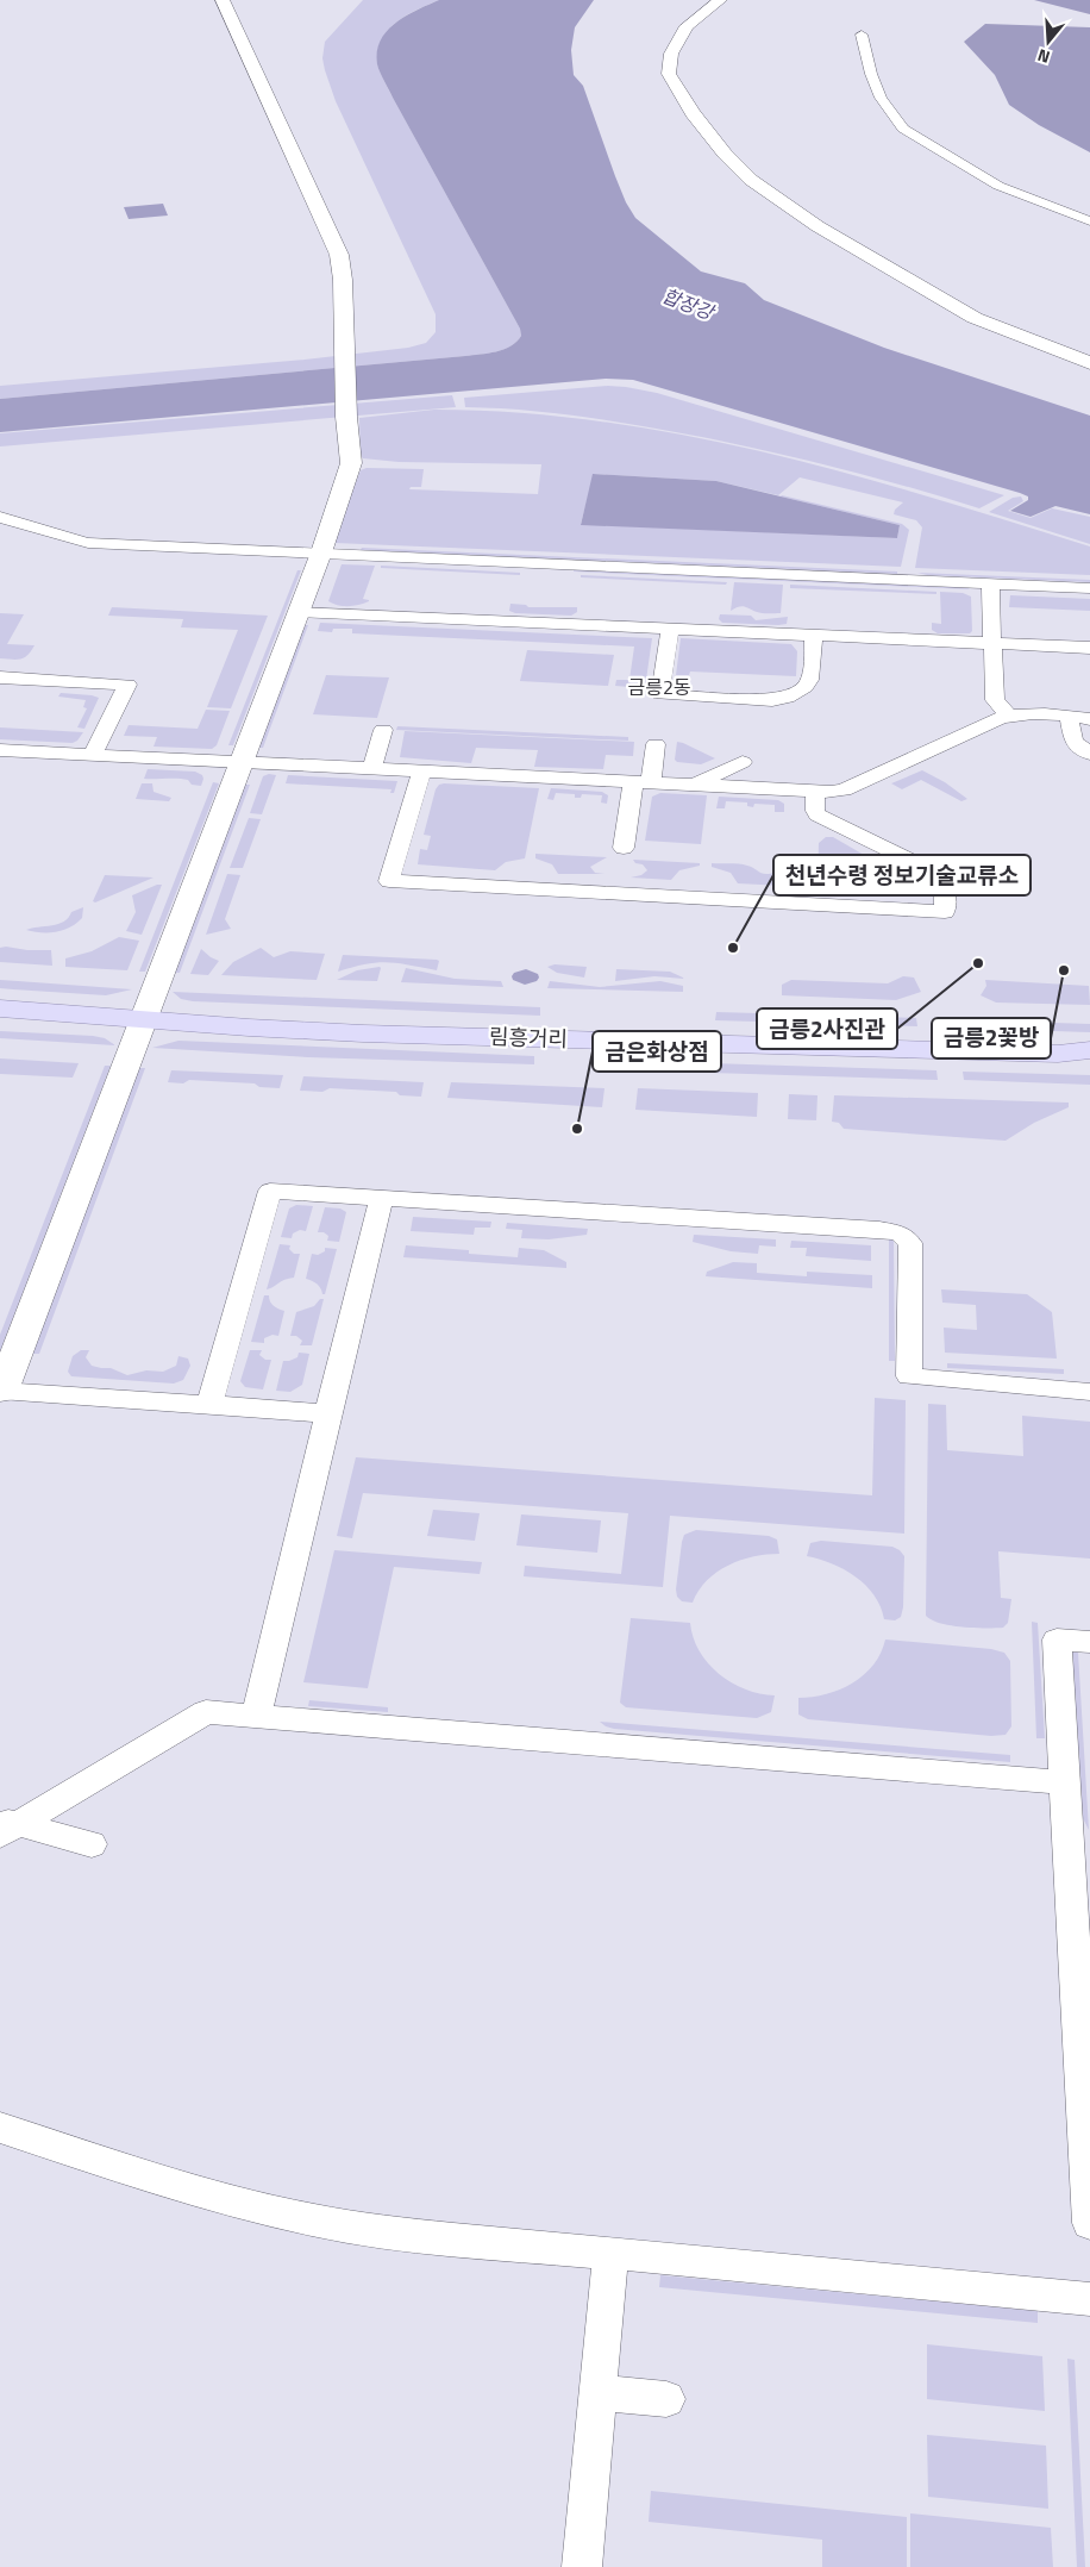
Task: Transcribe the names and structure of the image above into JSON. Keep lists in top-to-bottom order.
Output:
{
  "streets": {
    "main road": ["림흥거리"]
  },
  "districts": ["금릉2동"],
  "water": ["합장강"],
  "places": [
    "천년수령 정보기술교류소",
    "금릉2사진관",
    "금릉2꽃방",
    "금은화상점"
  ],
  "north": "bottom"
}
